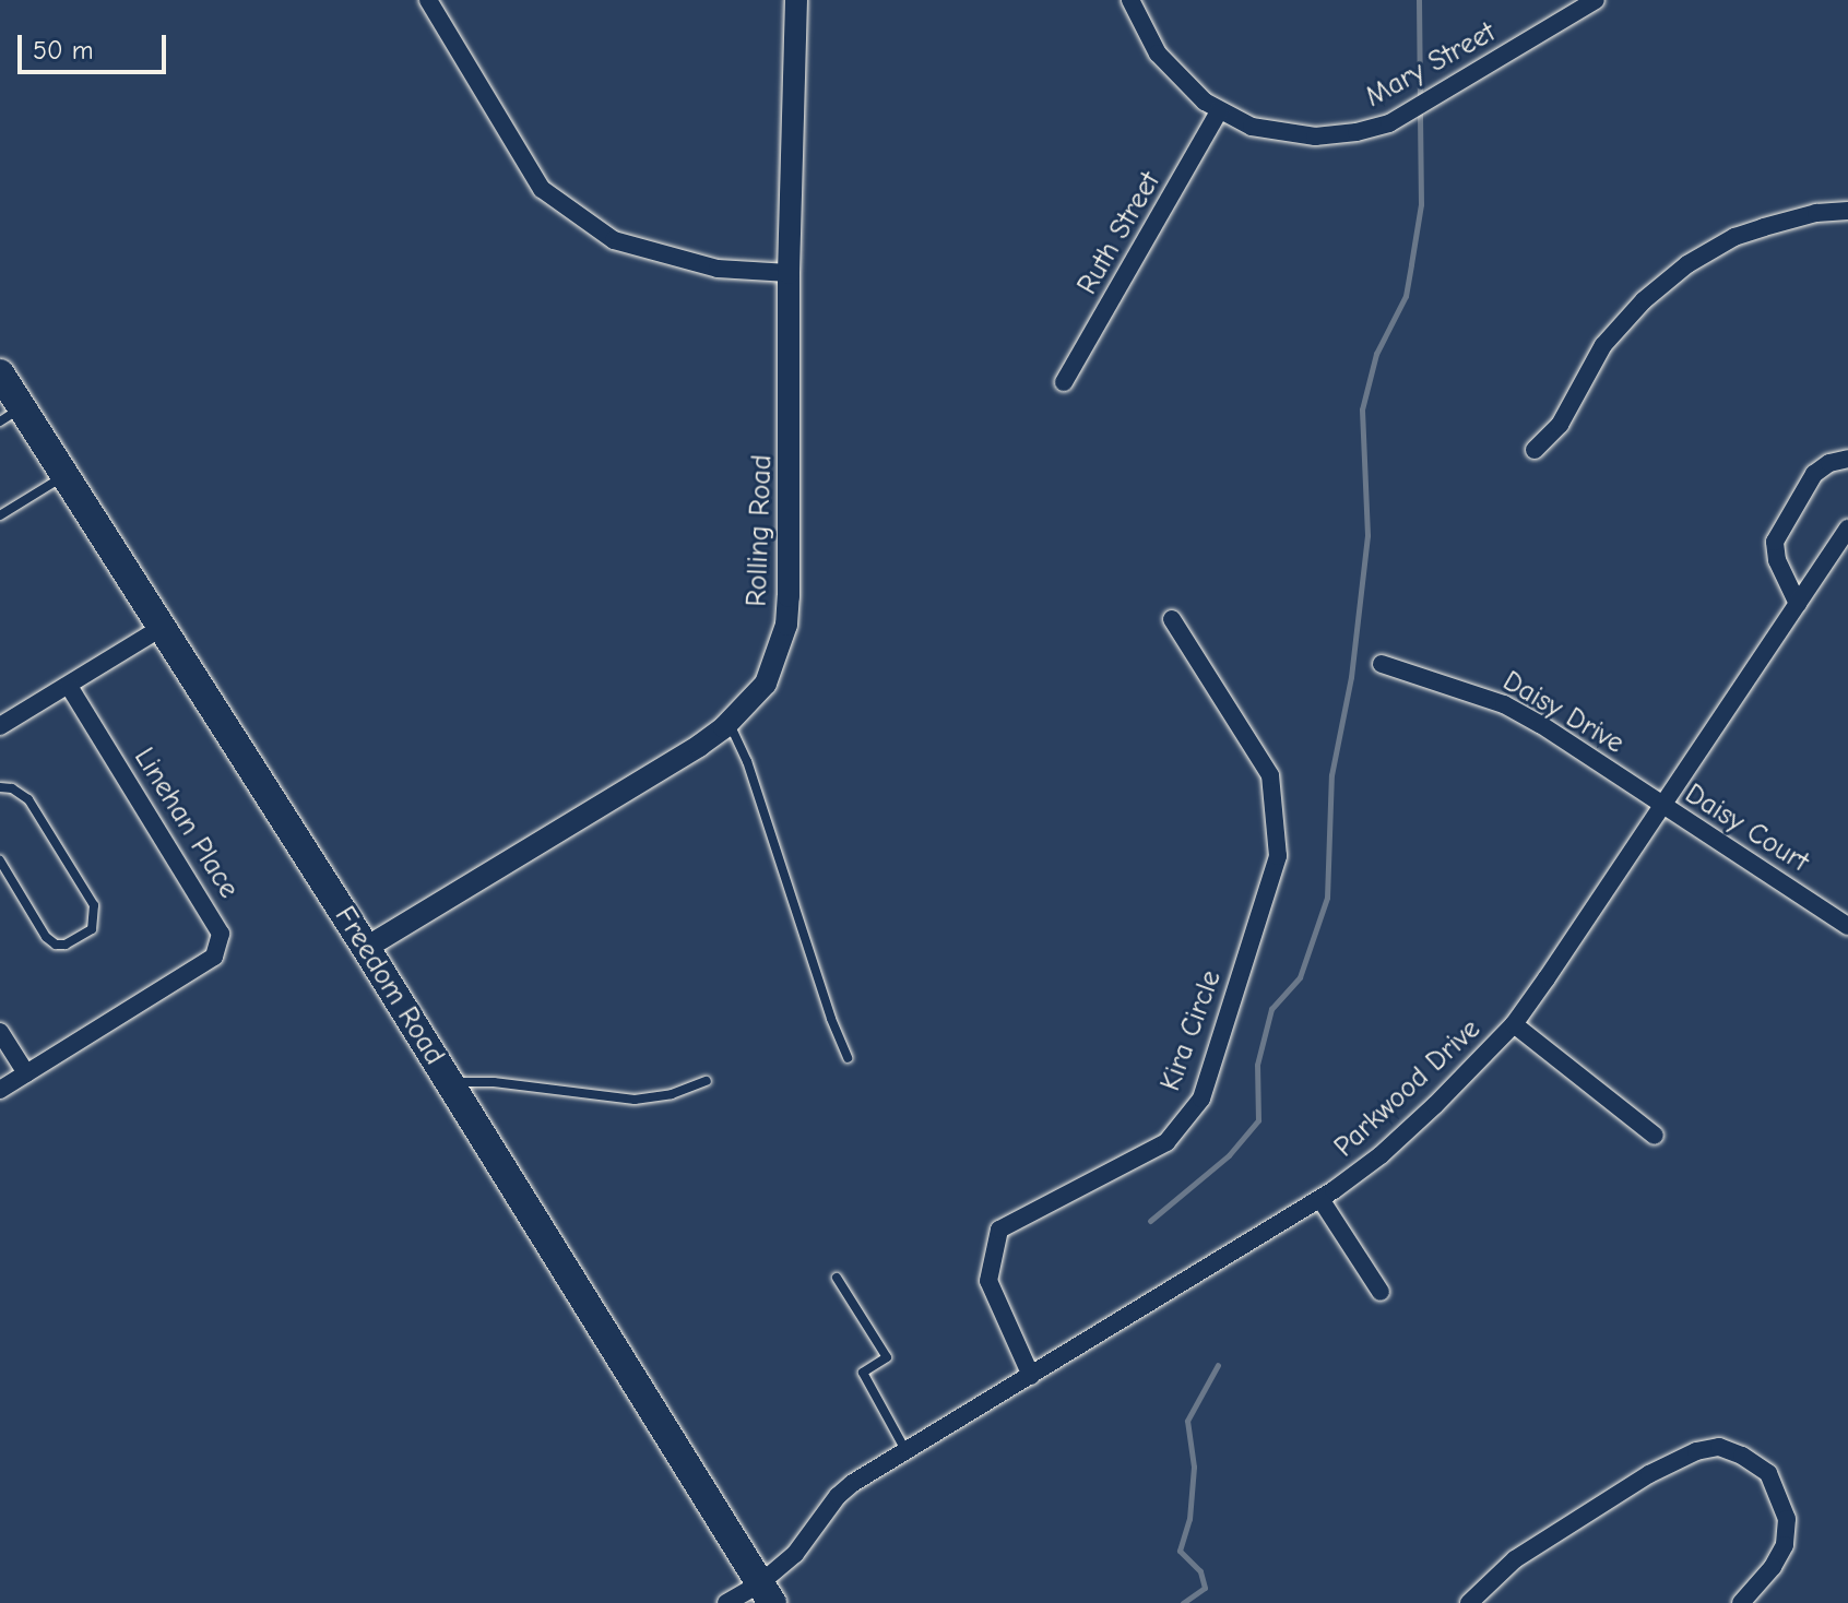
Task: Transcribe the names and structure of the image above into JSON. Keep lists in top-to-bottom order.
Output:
{
  "streets": {
    "main road": ["Freedom Road"],
    "street": [
      "Mary Street",
      "Ruth Street",
      "Rolling Road",
      "Daisy Drive",
      "Linehan Place",
      "Daisy Court",
      "Kira Circle",
      "Parkwood Drive"
    ]
  },
  "crossings": [
    ["Mary Street", "Ruth Street"],
    ["Rolling Road", "Freedom Road"],
    ["Daisy Drive", "Daisy Court"],
    ["Daisy Drive", "Parkwood Drive"],
    ["Daisy Court", "Parkwood Drive"],
    ["Freedom Road", "Parkwood Drive"],
    ["Kira Circle", "Parkwood Drive"]
  ],
  "scale_bar": "50 m"
}
